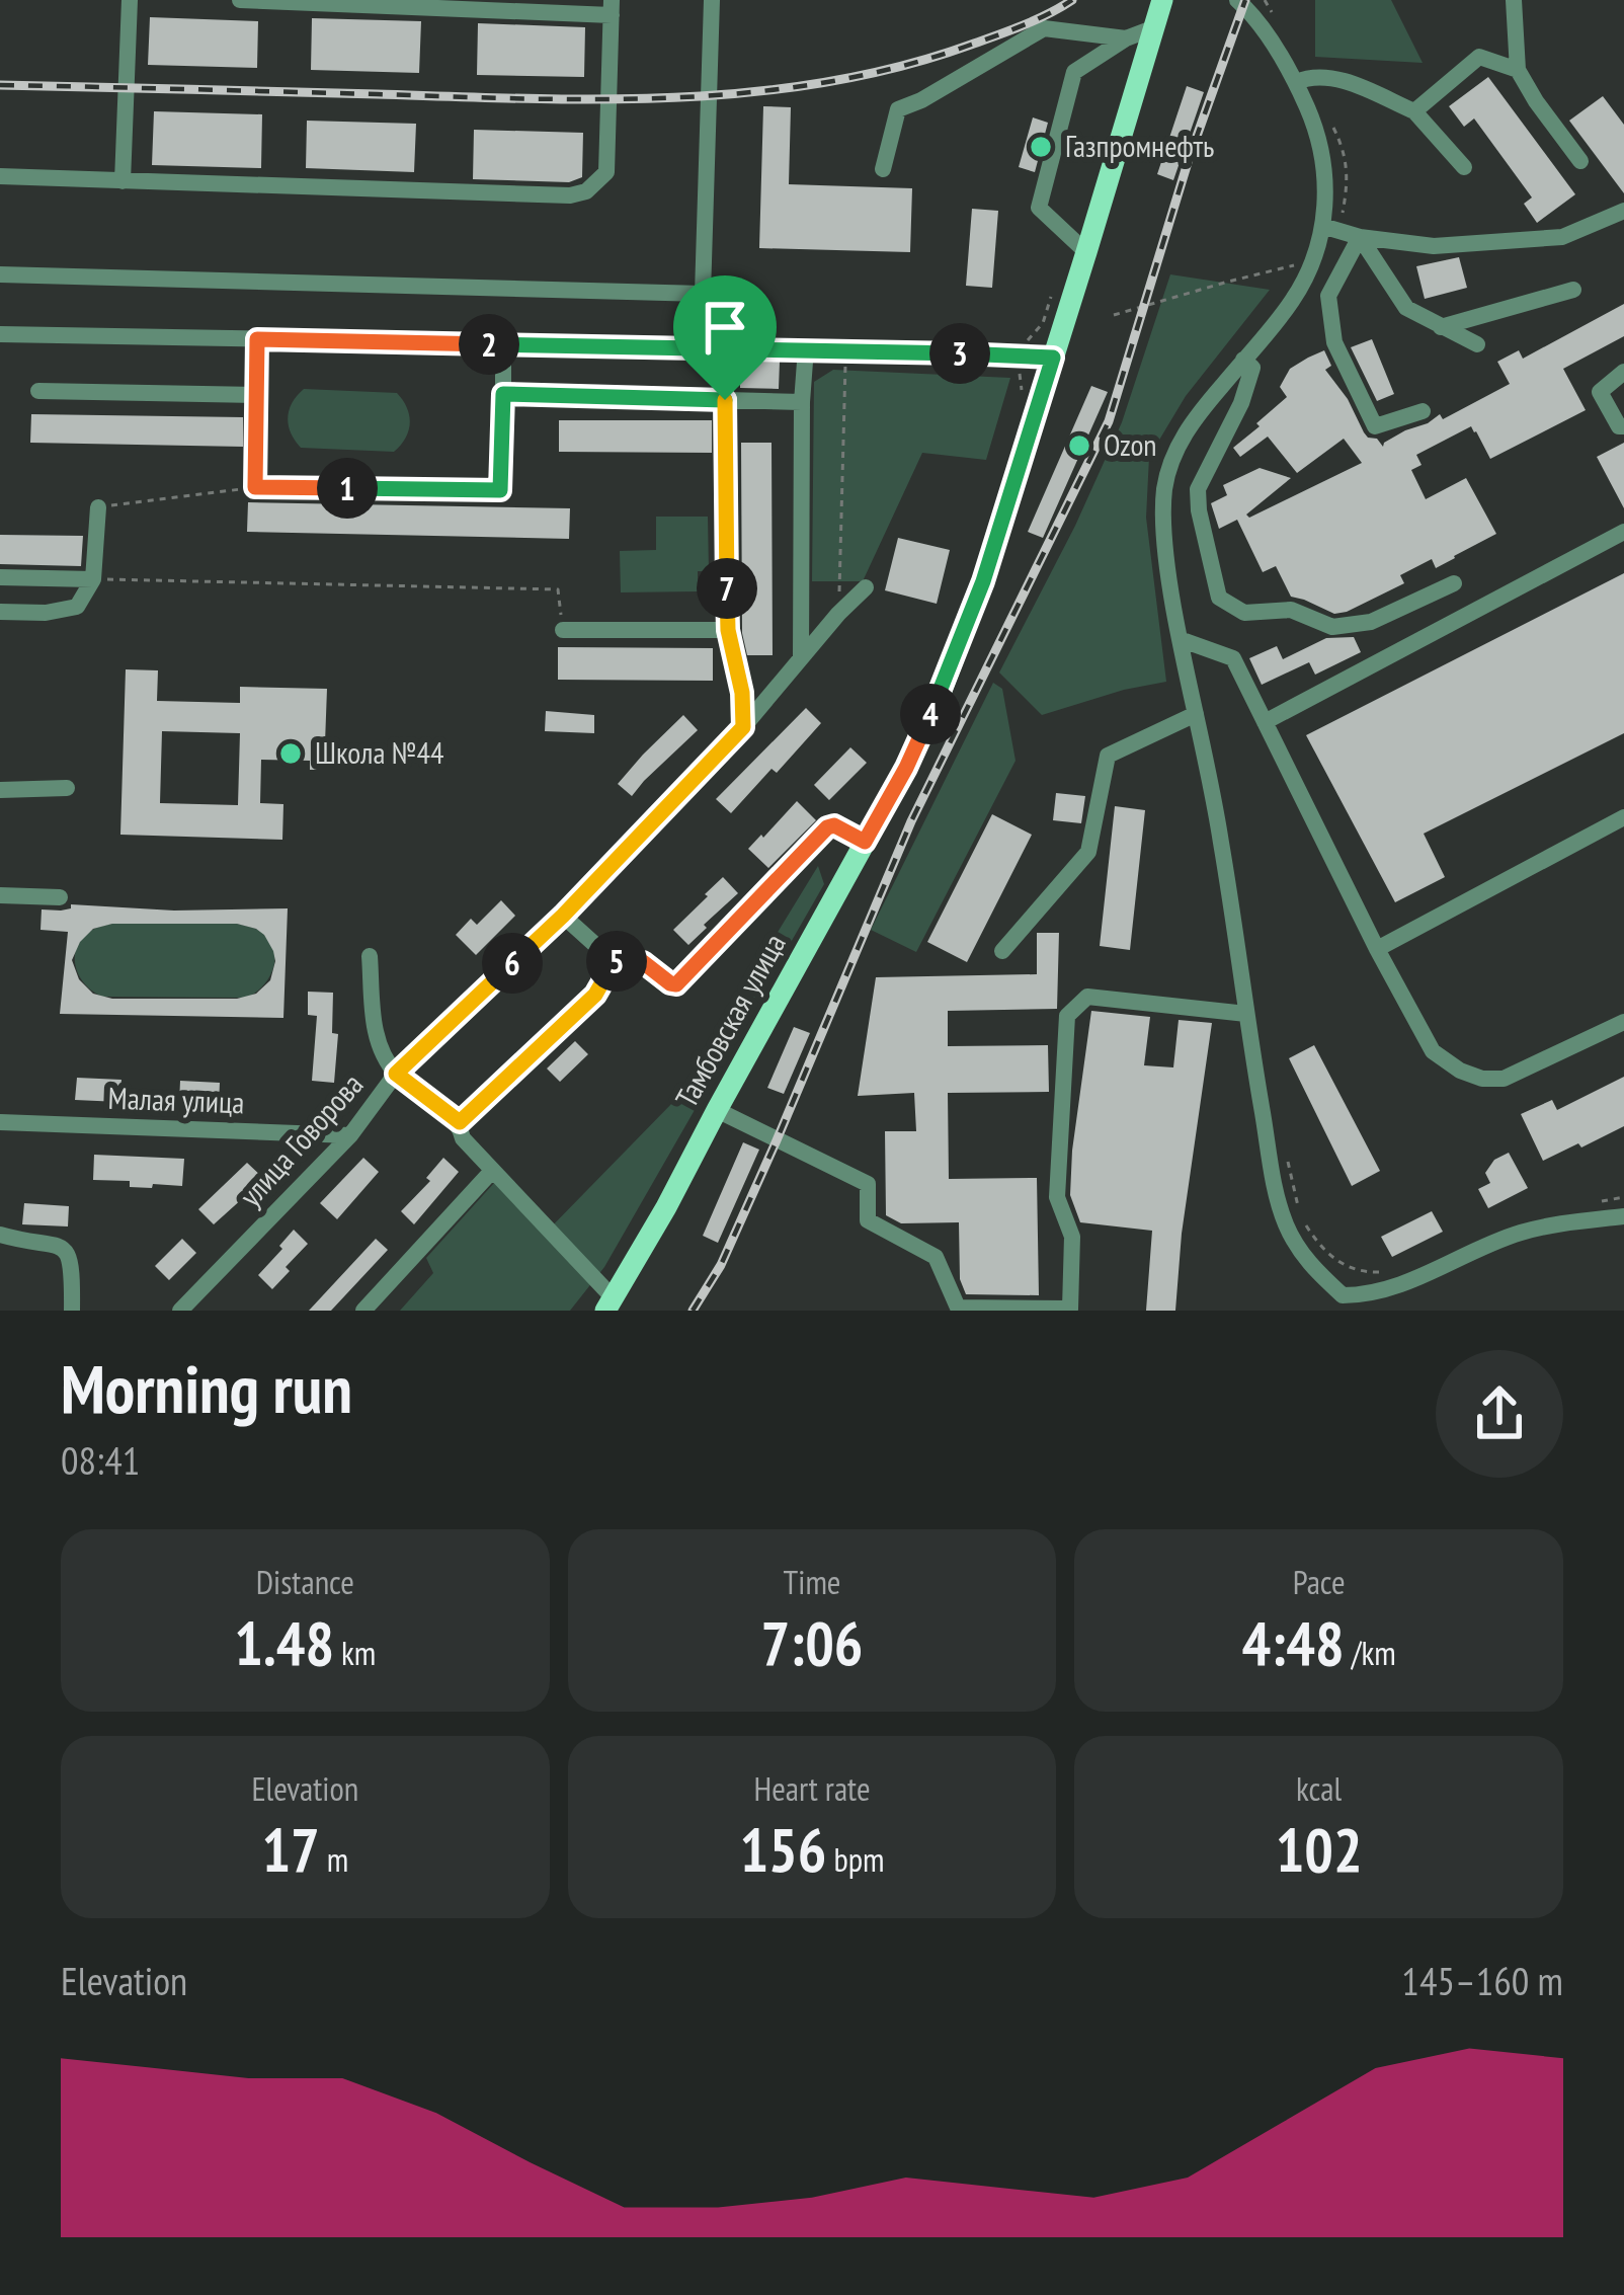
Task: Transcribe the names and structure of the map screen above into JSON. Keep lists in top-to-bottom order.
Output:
{
  "streets": {
    "main road": ["Тамбовская улица"],
    "street": ["Малая улица", "улица Говорова"]
  },
  "crossings": [
    ["Малая улица", "улица Говорова"]
  ],
  "places": ["Газпромнефть", "Ozon", "Школа №44"],
  "page": {
    "pins": [
      "2",
      "3",
      "1",
      "7",
      "4",
      "5",
      "6"
    ],
    "heading": ["Morning run", "08:41"],
    "stats": [
      ["Distance", "1.48 km"],
      ["Time", "7:06"],
      ["Pace", "4:48 /km"],
      ["Elevation", "17 m"],
      ["Heart rate", "156 bpm"],
      ["kcal", "102"]
    ],
    "chart": ["Elevation", "145–160 m"]
  }
}
